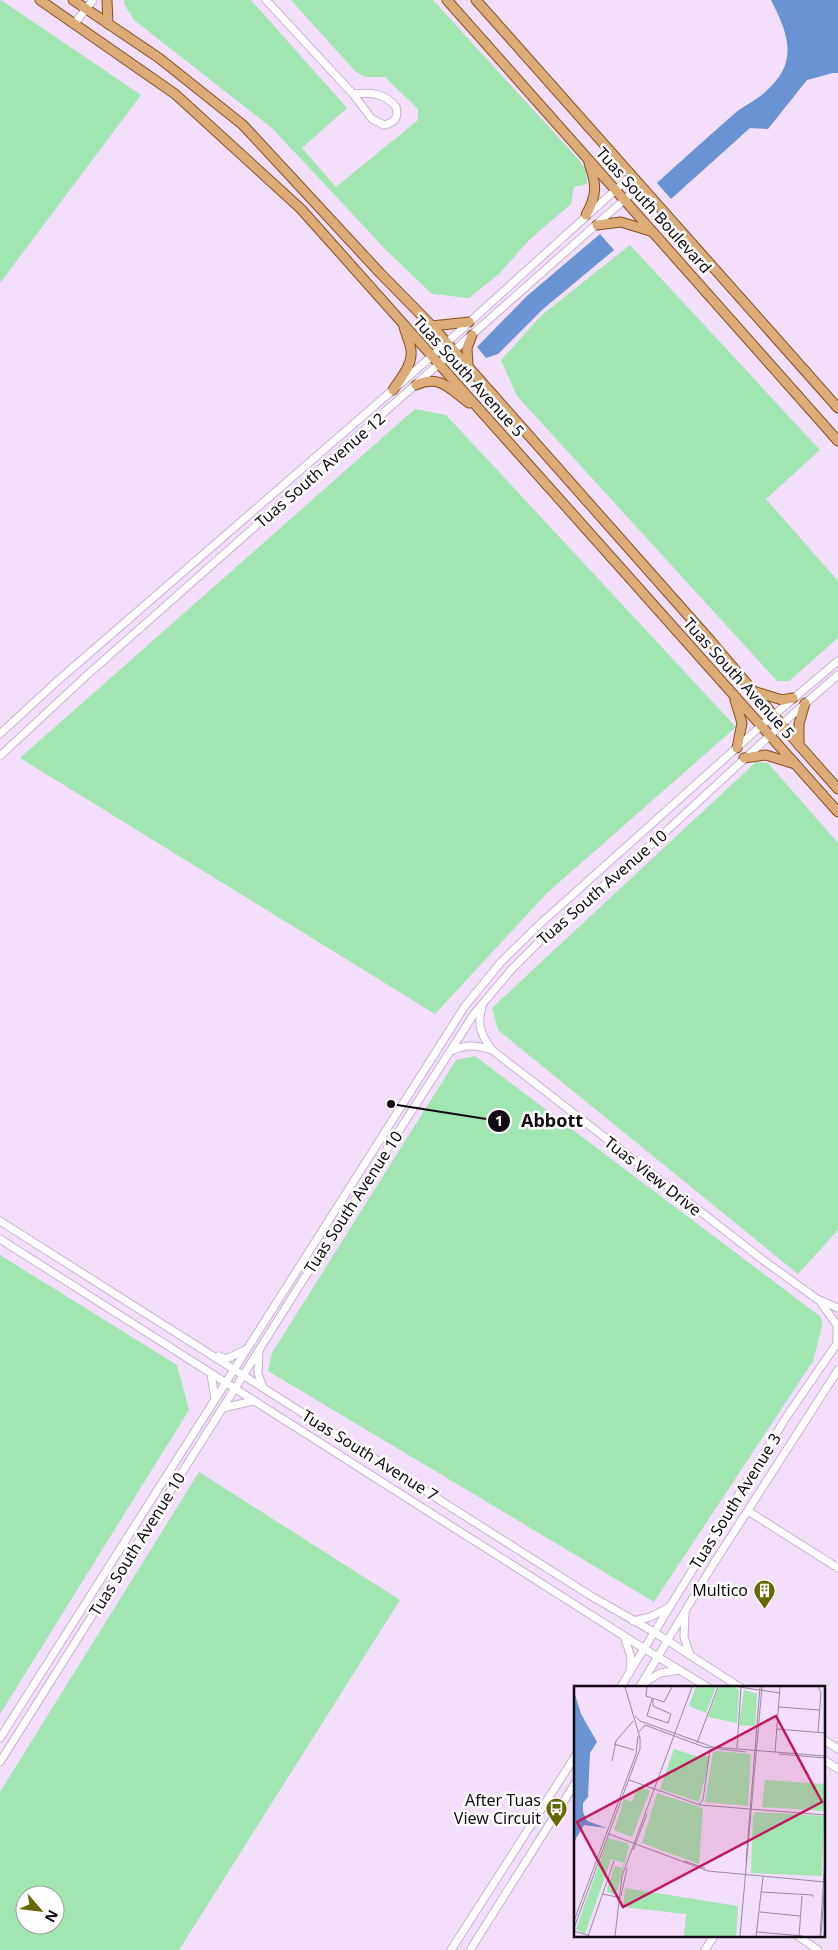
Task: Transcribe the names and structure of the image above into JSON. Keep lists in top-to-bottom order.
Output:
{
  "streets": {
    "main road": ["Tuas South Boulevard", "Tuas South Avenue 5"],
    "street": [
      "Tuas South Avenue 12",
      "Tuas South Avenue 10",
      "Tuas View Drive",
      "Tuas South Avenue 7",
      "Tuas South Avenue 3"
    ]
  },
  "crossings": [
    ["Tuas South Boulevard", "Tuas South Avenue 12"],
    ["Tuas South Avenue 5", "Tuas South Avenue 12"],
    ["Tuas South Avenue 5", "Tuas South Avenue 10"],
    ["Tuas South Avenue 10", "Tuas View Drive"],
    ["Tuas South Avenue 10", "Tuas South Avenue 7"],
    ["Tuas View Drive", "Tuas South Avenue 3"],
    ["Tuas South Avenue 7", "Tuas South Avenue 3"]
  ],
  "places": {
    "other": ["Abbott"],
    "building": ["Multico"],
    "bus stop": ["After Tuas View Circuit"]
  },
  "north": "bottom right"
}
